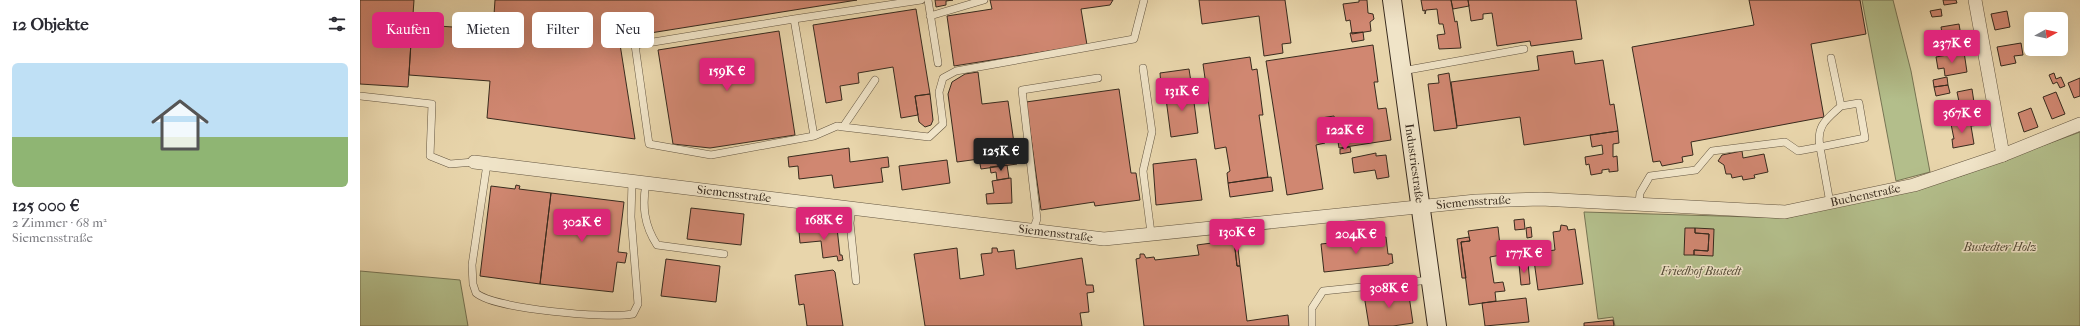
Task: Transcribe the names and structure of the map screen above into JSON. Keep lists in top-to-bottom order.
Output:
{
  "streets": {
    "street": ["Industriestraße", "Siemensstraße", "Buchenstraße"]
  },
  "crossings": [
    ["Industriestraße", "Siemensstraße"],
    ["Siemensstraße", "Buchenstraße"]
  ],
  "parks": ["Bustedter Holz", "Friedhof Bustedt"],
  "north": "right",
  "page": {
    "heading": "12 Objekte",
    "chip": [
      "Kaufen",
      "Mieten",
      "Filter",
      "Neu"
    ],
    "price": [
      "237K €",
      "159K €",
      "131K €",
      "367K €",
      "122K €",
      "125K €",
      "168K €",
      "302K €",
      "130K €",
      "204K €",
      "177K €",
      "308K €"
    ],
    "list": [
      {
        "name": "125 000 €",
        "note": "2 Zimmer · 68 m² · Siemensstraße"
      }
    ]
  }
}
